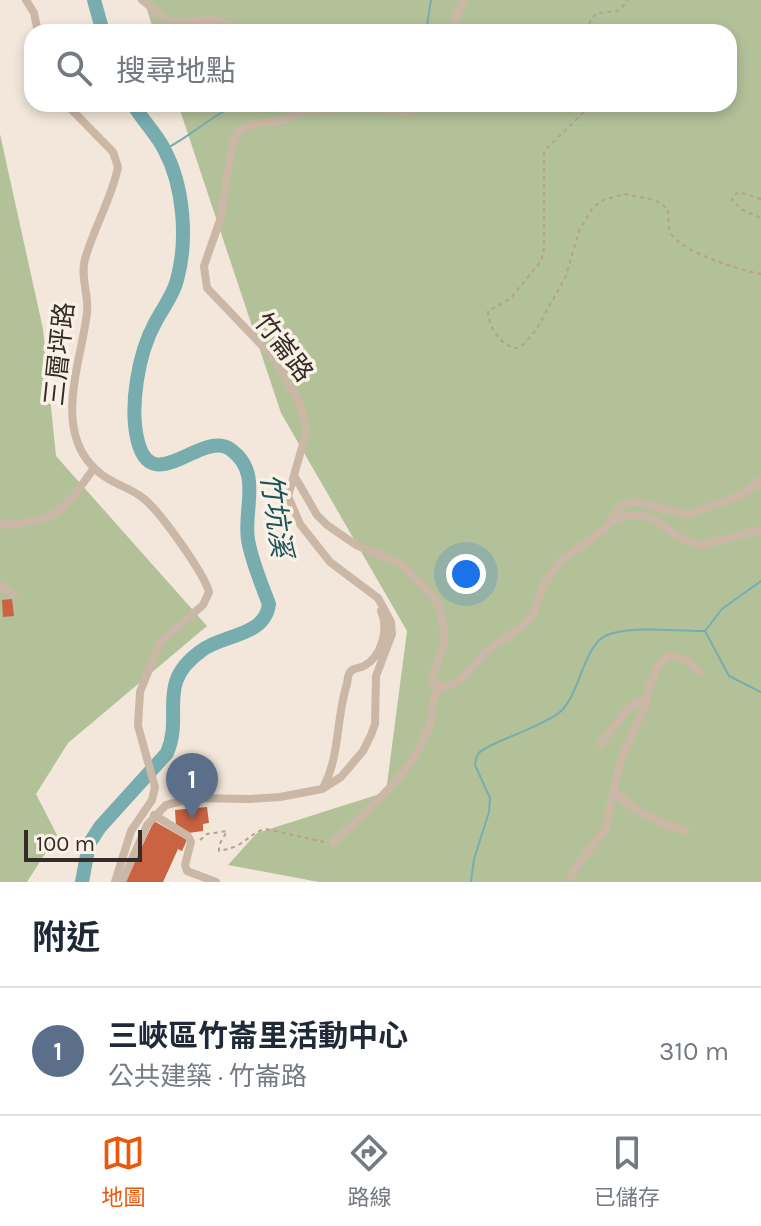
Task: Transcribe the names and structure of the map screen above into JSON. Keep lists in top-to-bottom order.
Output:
{
  "streets": {
    "street": ["竹崙路", "三層坪路"]
  },
  "water": ["竹坑溪"],
  "scale_bar": "100 m",
  "page": {
    "search": "搜尋地點",
    "pins": "1",
    "scale": "100 m",
    "heading": "附近",
    "list": [
      {
        "mark": "1",
        "name": "三峽區竹崙里活動中心",
        "note": "公共建築 · 竹崙路",
        "value": "310 m"
      }
    ],
    "nav": ["地圖", "路線", "已儲存"]
  }
}
